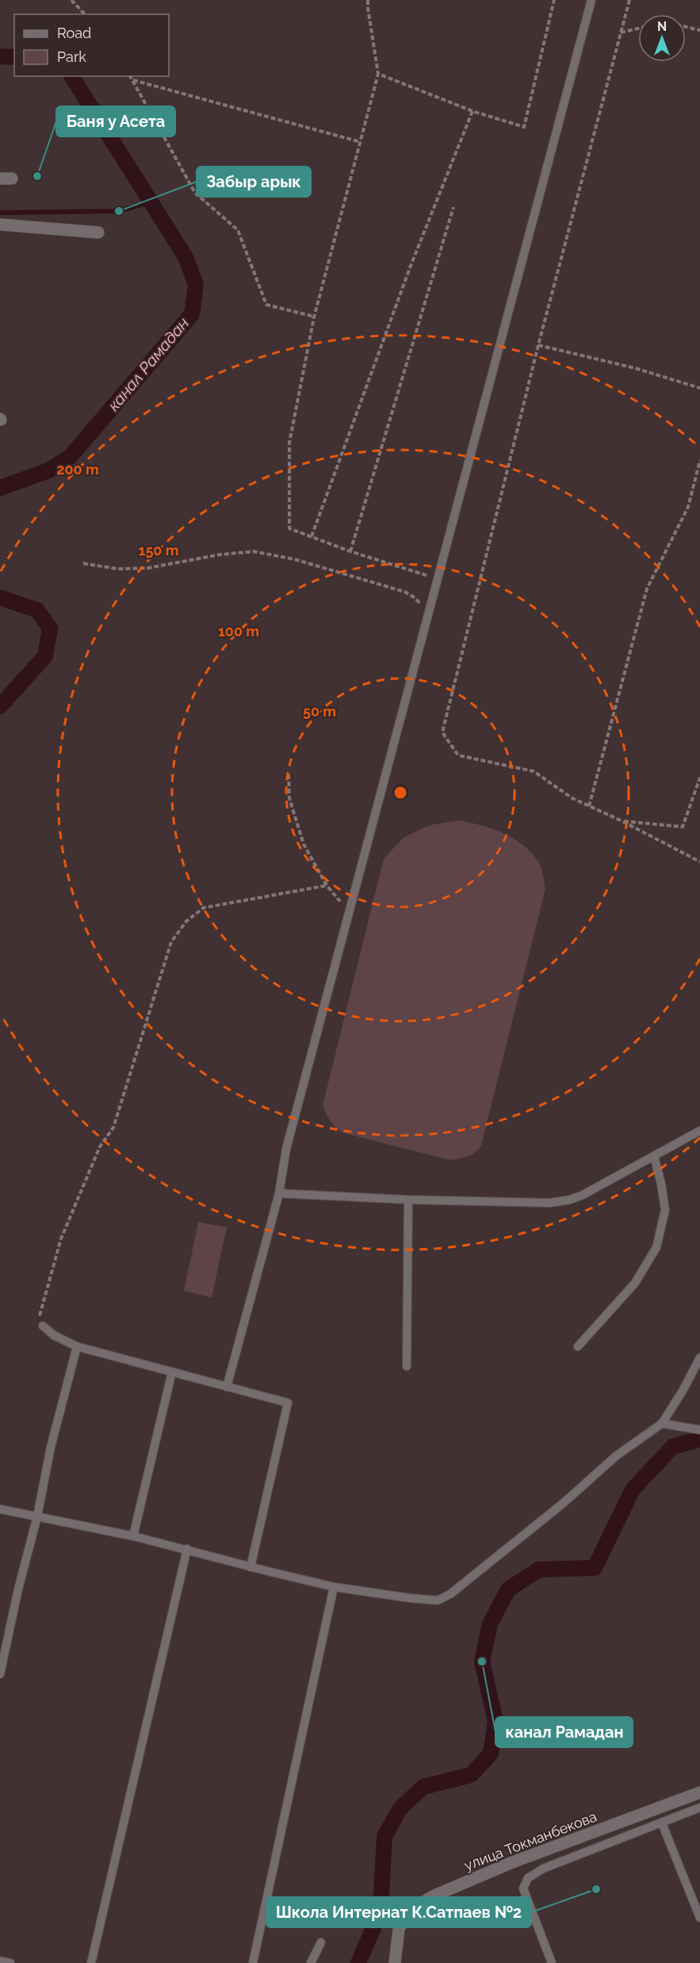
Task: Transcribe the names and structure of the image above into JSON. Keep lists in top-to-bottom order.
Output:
{
  "streets": {
    "street": ["улица Токманбекова"]
  },
  "water": ["канал Рамадан"],
  "places": [
    "Баня у Асета",
    "Забыр арык",
    "канал Рамадан",
    "Школа Интернат К.Сатпаев №2"
  ],
  "legend": ["Road", "Park"],
  "north": "top",
  "rings": [
    "200 m",
    "150 m",
    "100 m",
    "50 m"
  ]
}
